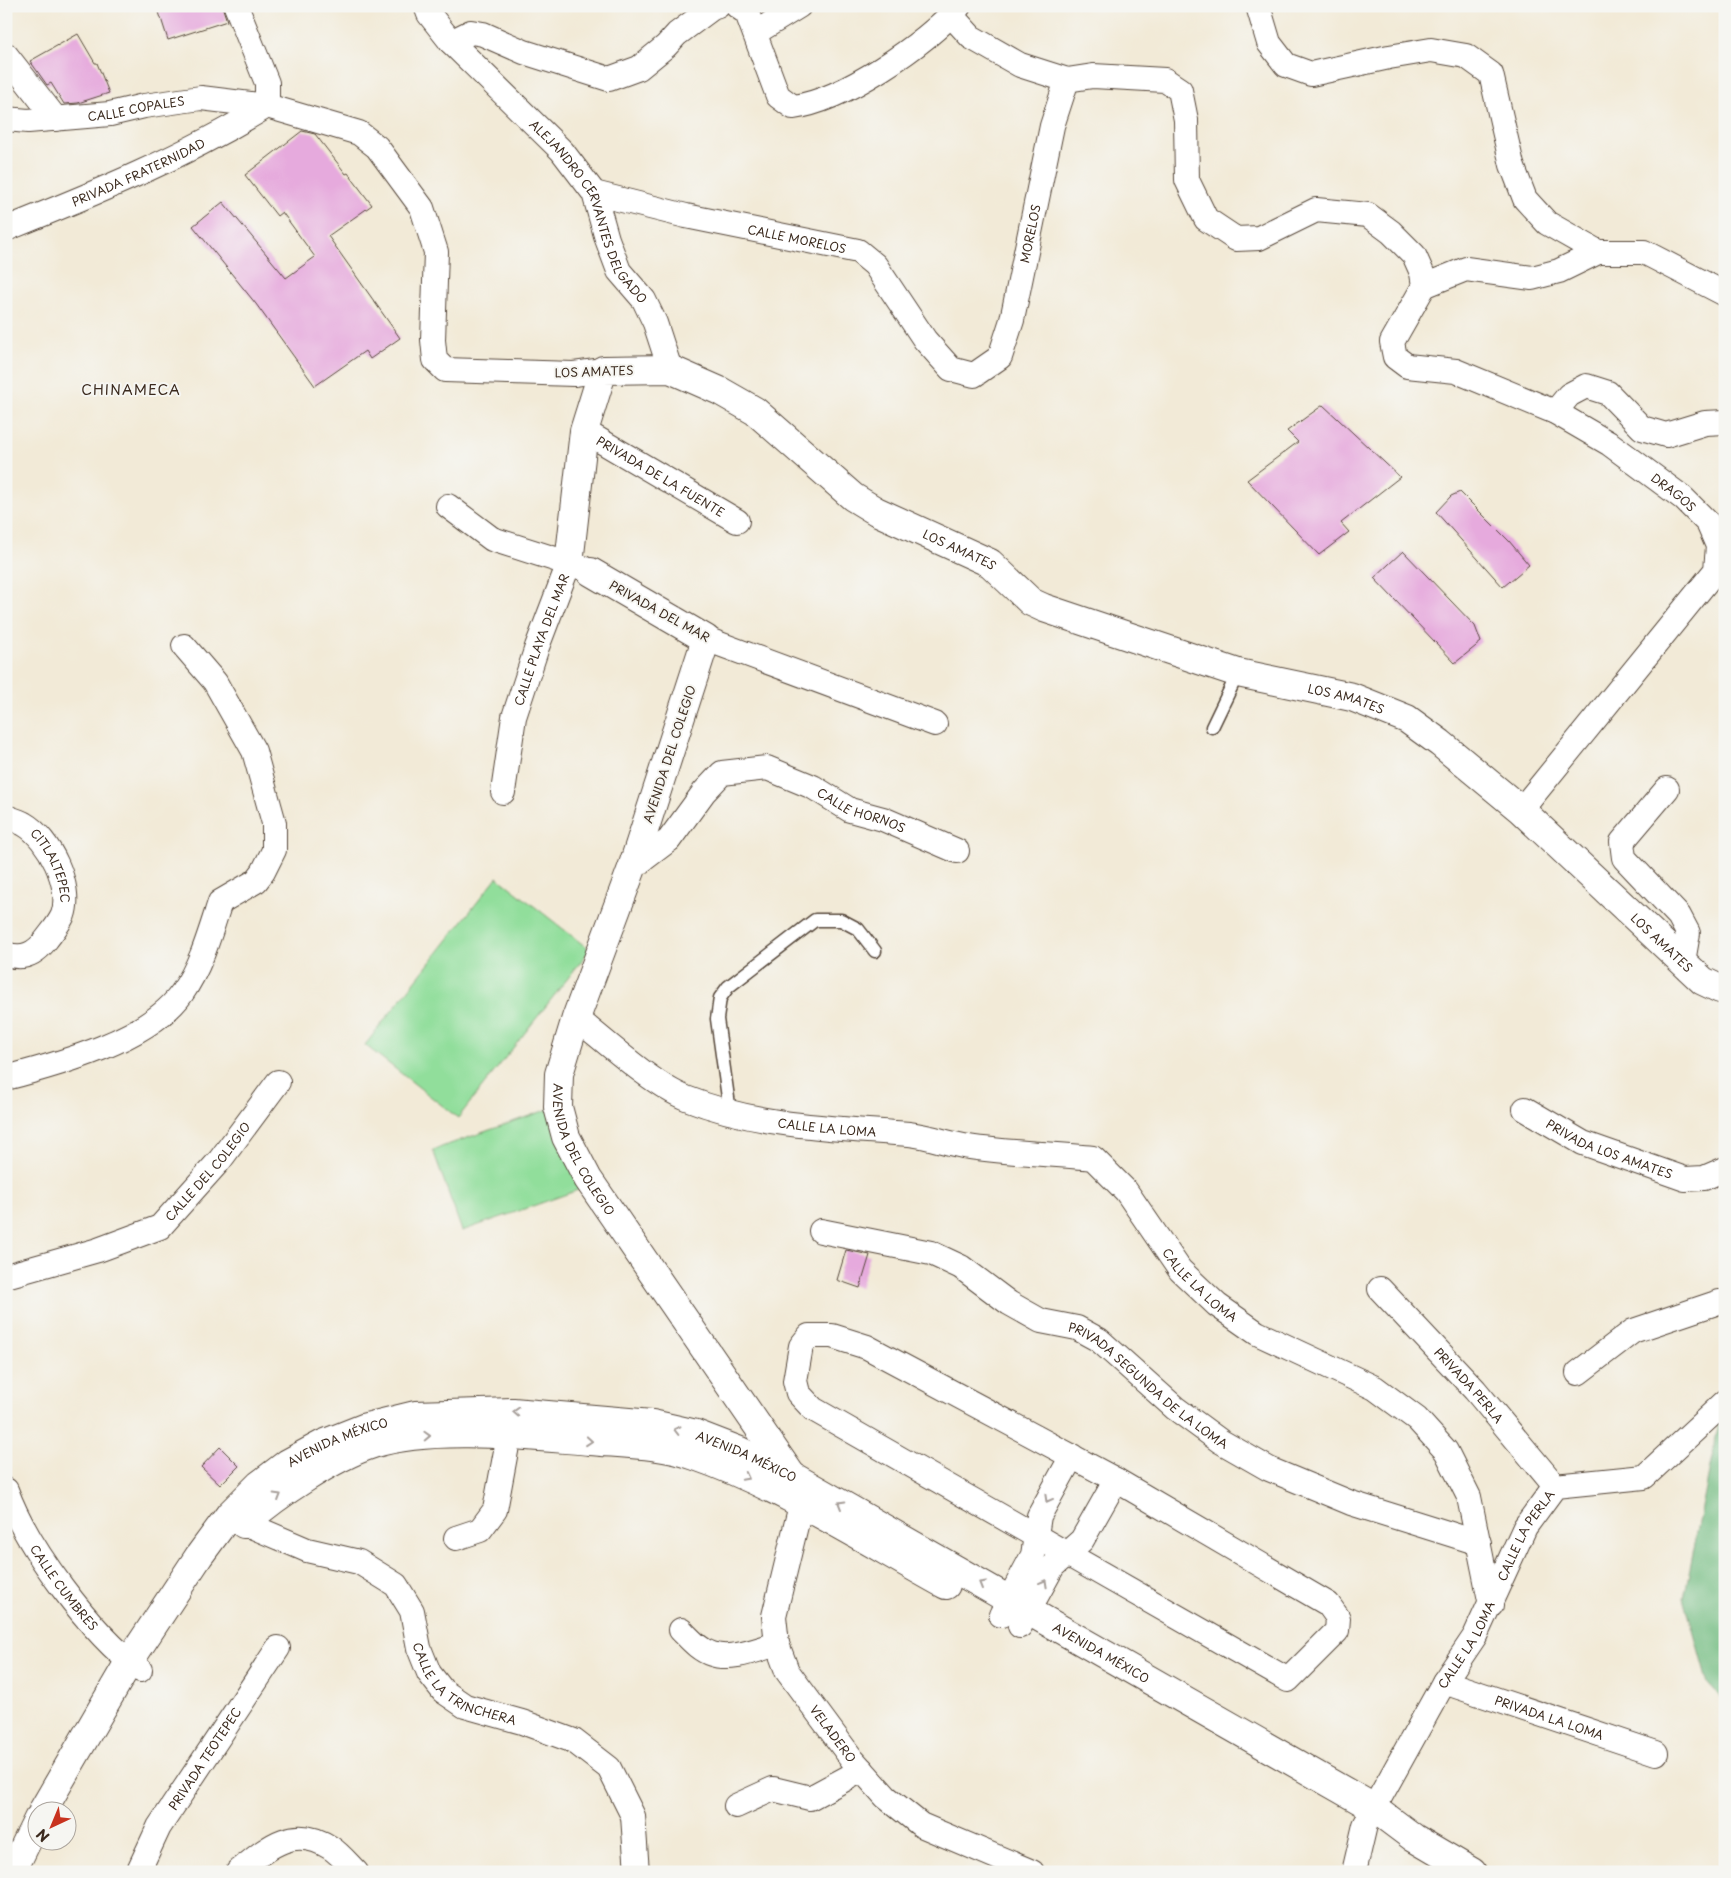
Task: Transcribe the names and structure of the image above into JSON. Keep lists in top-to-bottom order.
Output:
{
  "streets": {
    "street": [
      "CALLE COPALES",
      "PRIVADA FRATERNIDAD",
      "ALEJANDRO CERVANTES DELGADO",
      "MORELOS",
      "CALLE MORELOS",
      "LOS AMATES",
      "PRIVADA DE LA FUENTE",
      "DRAGOS",
      "PRIVADA DEL MAR",
      "CALLE PLAYA DEL MAR",
      "AVENIDA DEL COLEGIO",
      "CALLE HORNOS",
      "CITLALTEPEC",
      "CALLE LA LOMA",
      "PRIVADA LOS AMATES",
      "CALLE DEL COLEGIO",
      "PRIVADA PERLA",
      "PRIVADA SEGUNDA DE LA LOMA",
      "AVENIDA MÉXICO",
      "CALLE LA PERLA",
      "CALLE CUMBRES",
      "CALLE LA TRINCHERA",
      "PRIVADA LA LOMA",
      "VELADERO",
      "PRIVADA TEOTEPEC"
    ]
  },
  "crossings": [
    ["CALLE COPALES", "PRIVADA FRATERNIDAD"],
    ["CALLE COPALES", "LOS AMATES"],
    ["ALEJANDRO CERVANTES DELGADO", "CALLE MORELOS"],
    ["ALEJANDRO CERVANTES DELGADO", "LOS AMATES"],
    ["MORELOS", "CALLE MORELOS"],
    ["LOS AMATES", "DRAGOS"],
    ["LOS AMATES", "CALLE PLAYA DEL MAR"],
    ["PRIVADA DE LA FUENTE", "CALLE PLAYA DEL MAR"],
    ["PRIVADA DEL MAR", "CALLE PLAYA DEL MAR"],
    ["PRIVADA DEL MAR", "AVENIDA DEL COLEGIO"],
    ["AVENIDA DEL COLEGIO", "CALLE HORNOS"],
    ["AVENIDA DEL COLEGIO", "CALLE LA LOMA"],
    ["AVENIDA DEL COLEGIO", "AVENIDA MÉXICO"],
    ["AVENIDA DEL COLEGIO", "VELADERO"],
    ["CALLE LA LOMA", "PRIVADA SEGUNDA DE LA LOMA"],
    ["CALLE LA LOMA", "AVENIDA MÉXICO"],
    ["CALLE LA LOMA", "CALLE LA PERLA"],
    ["CALLE LA LOMA", "PRIVADA LA LOMA"],
    ["PRIVADA PERLA", "CALLE LA PERLA"],
    ["AVENIDA MÉXICO", "CALLE CUMBRES"],
    ["AVENIDA MÉXICO", "CALLE LA TRINCHERA"],
    ["AVENIDA MÉXICO", "VELADERO"]
  ],
  "districts": ["CHINAMECA"],
  "north": "bottom left"
}
